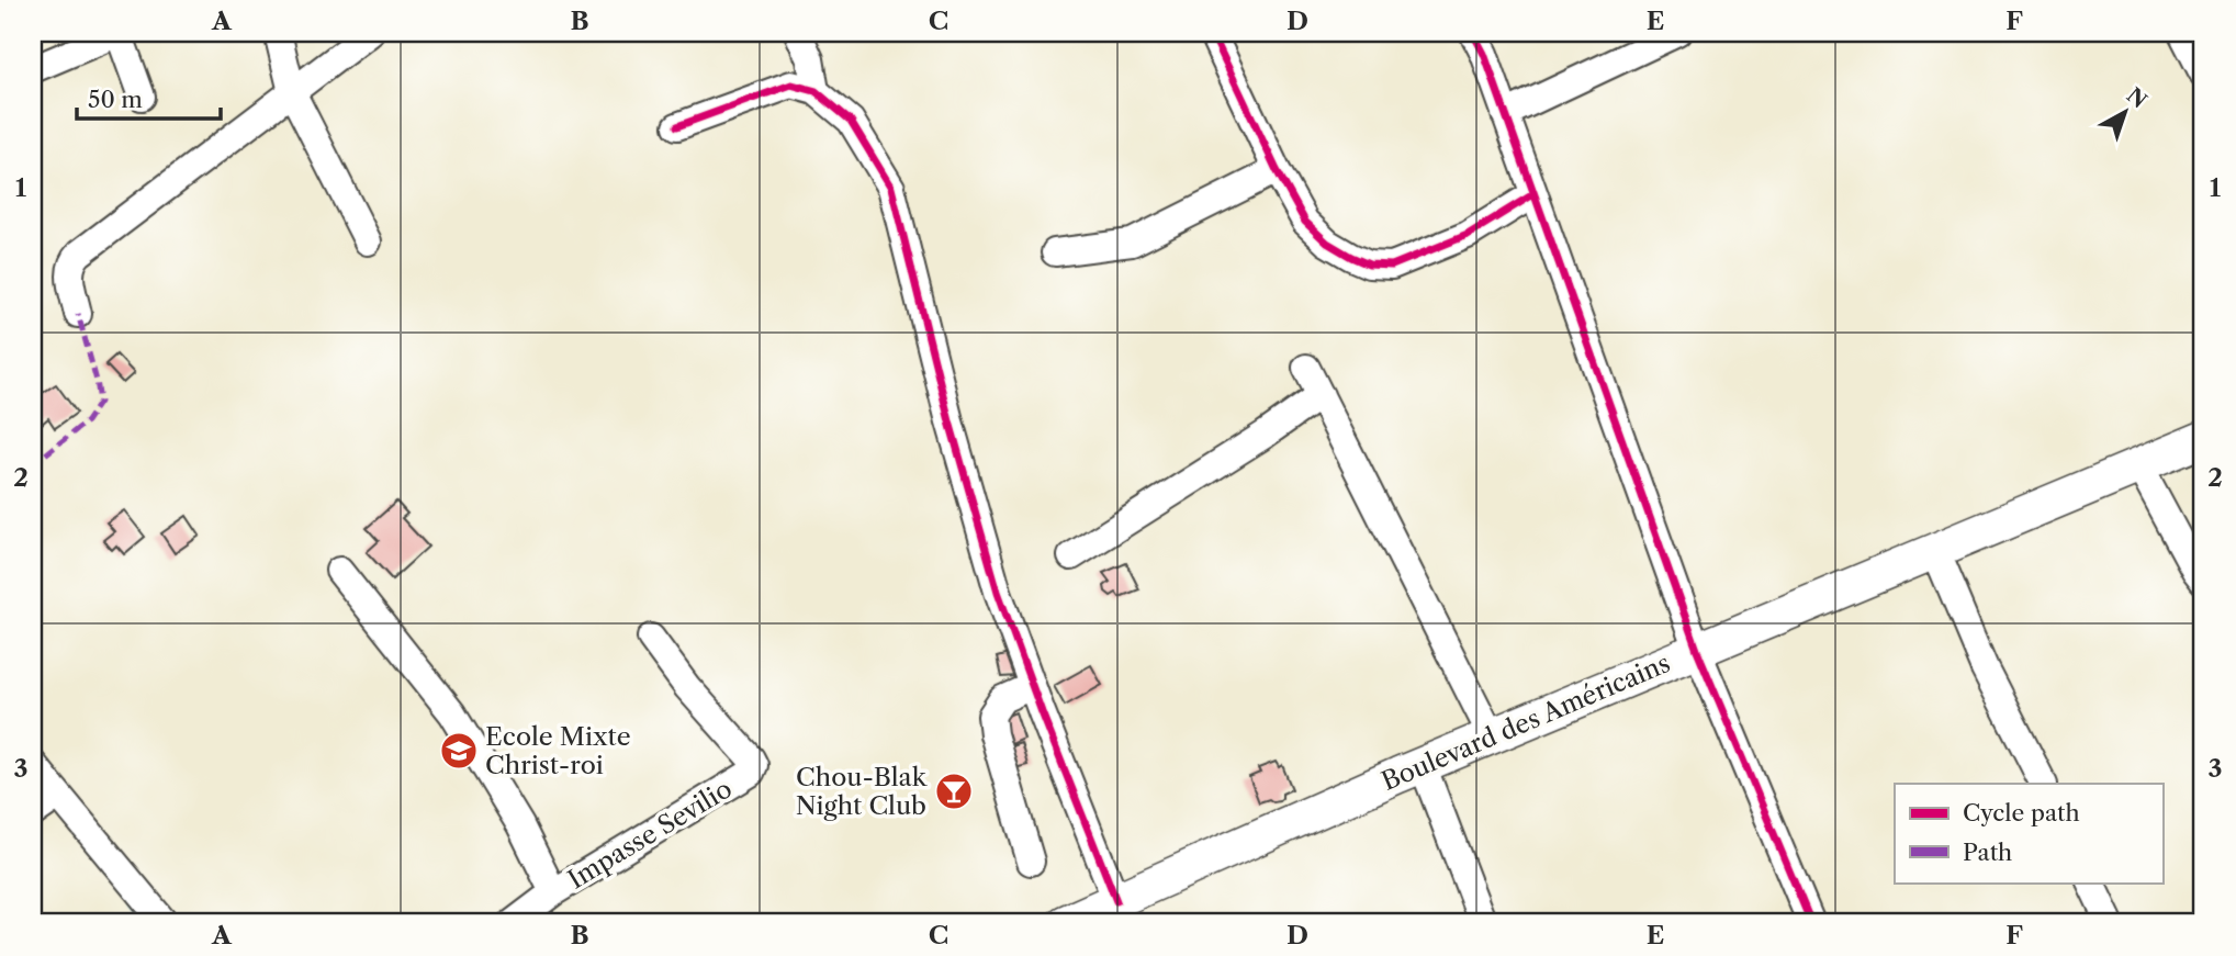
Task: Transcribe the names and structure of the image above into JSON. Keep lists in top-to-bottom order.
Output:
{
  "streets": {
    "main road": ["Boulevard des Américains"],
    "street": ["Impasse Sevilio"]
  },
  "places": {
    "school or university": ["Ecole Mixte Christ-roi"],
    "bar": ["Chou-Blak Night Club"]
  },
  "legend": ["Cycle path", "Path"],
  "scale_bar": "50 m",
  "north": "top right",
  "grid": {
    "columns": [
      "A",
      "B",
      "C",
      "D",
      "E",
      "F"
    ],
    "rows": ["1", "2", "3"]
  }
}
